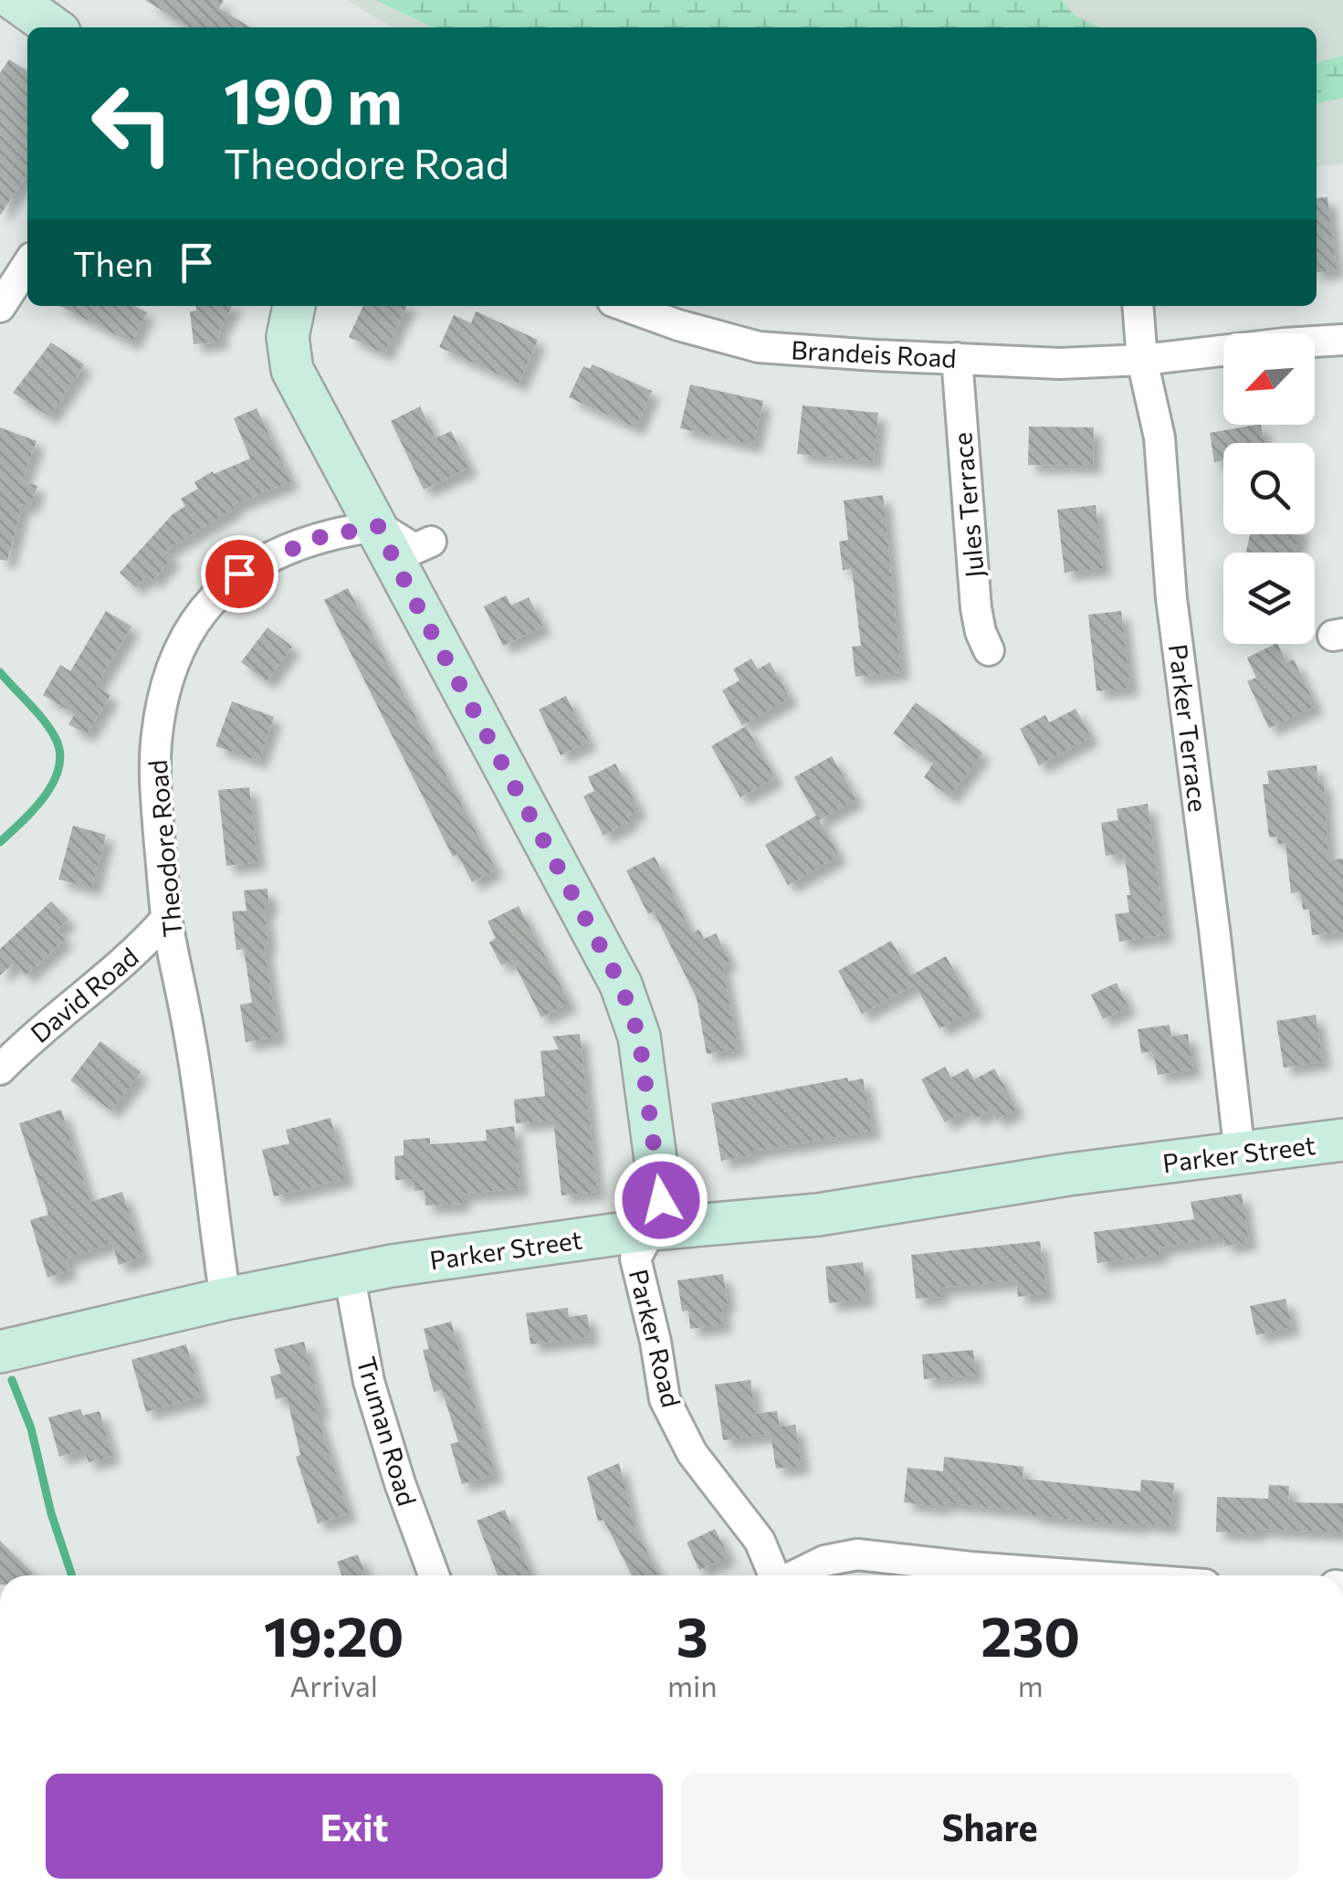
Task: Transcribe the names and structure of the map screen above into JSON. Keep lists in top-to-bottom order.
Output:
{
  "streets": {
    "main road": ["Parker Street"],
    "street": [
      "Brandeis Road",
      "Jules Terrace",
      "Parker Terrace",
      "Theodore Road",
      "David Road",
      "Parker Road",
      "Truman Road"
    ]
  },
  "crossings": [
    ["Brandeis Road", "Jules Terrace"],
    ["Brandeis Road", "Parker Terrace"],
    ["Parker Terrace", "Parker Street"],
    ["Theodore Road", "David Road"],
    ["Theodore Road", "Parker Street"],
    ["Parker Street", "Parker Road"],
    ["Parker Street", "Truman Road"]
  ],
  "north": "bottom left",
  "page": {
    "turn": ["190 m", "Theodore Road"],
    "then": "Then",
    "eta": [
      "19:20",
      "Arrival",
      "3",
      "min",
      "230",
      "m"
    ],
    "buttons": ["Exit", "Share"]
  }
}
